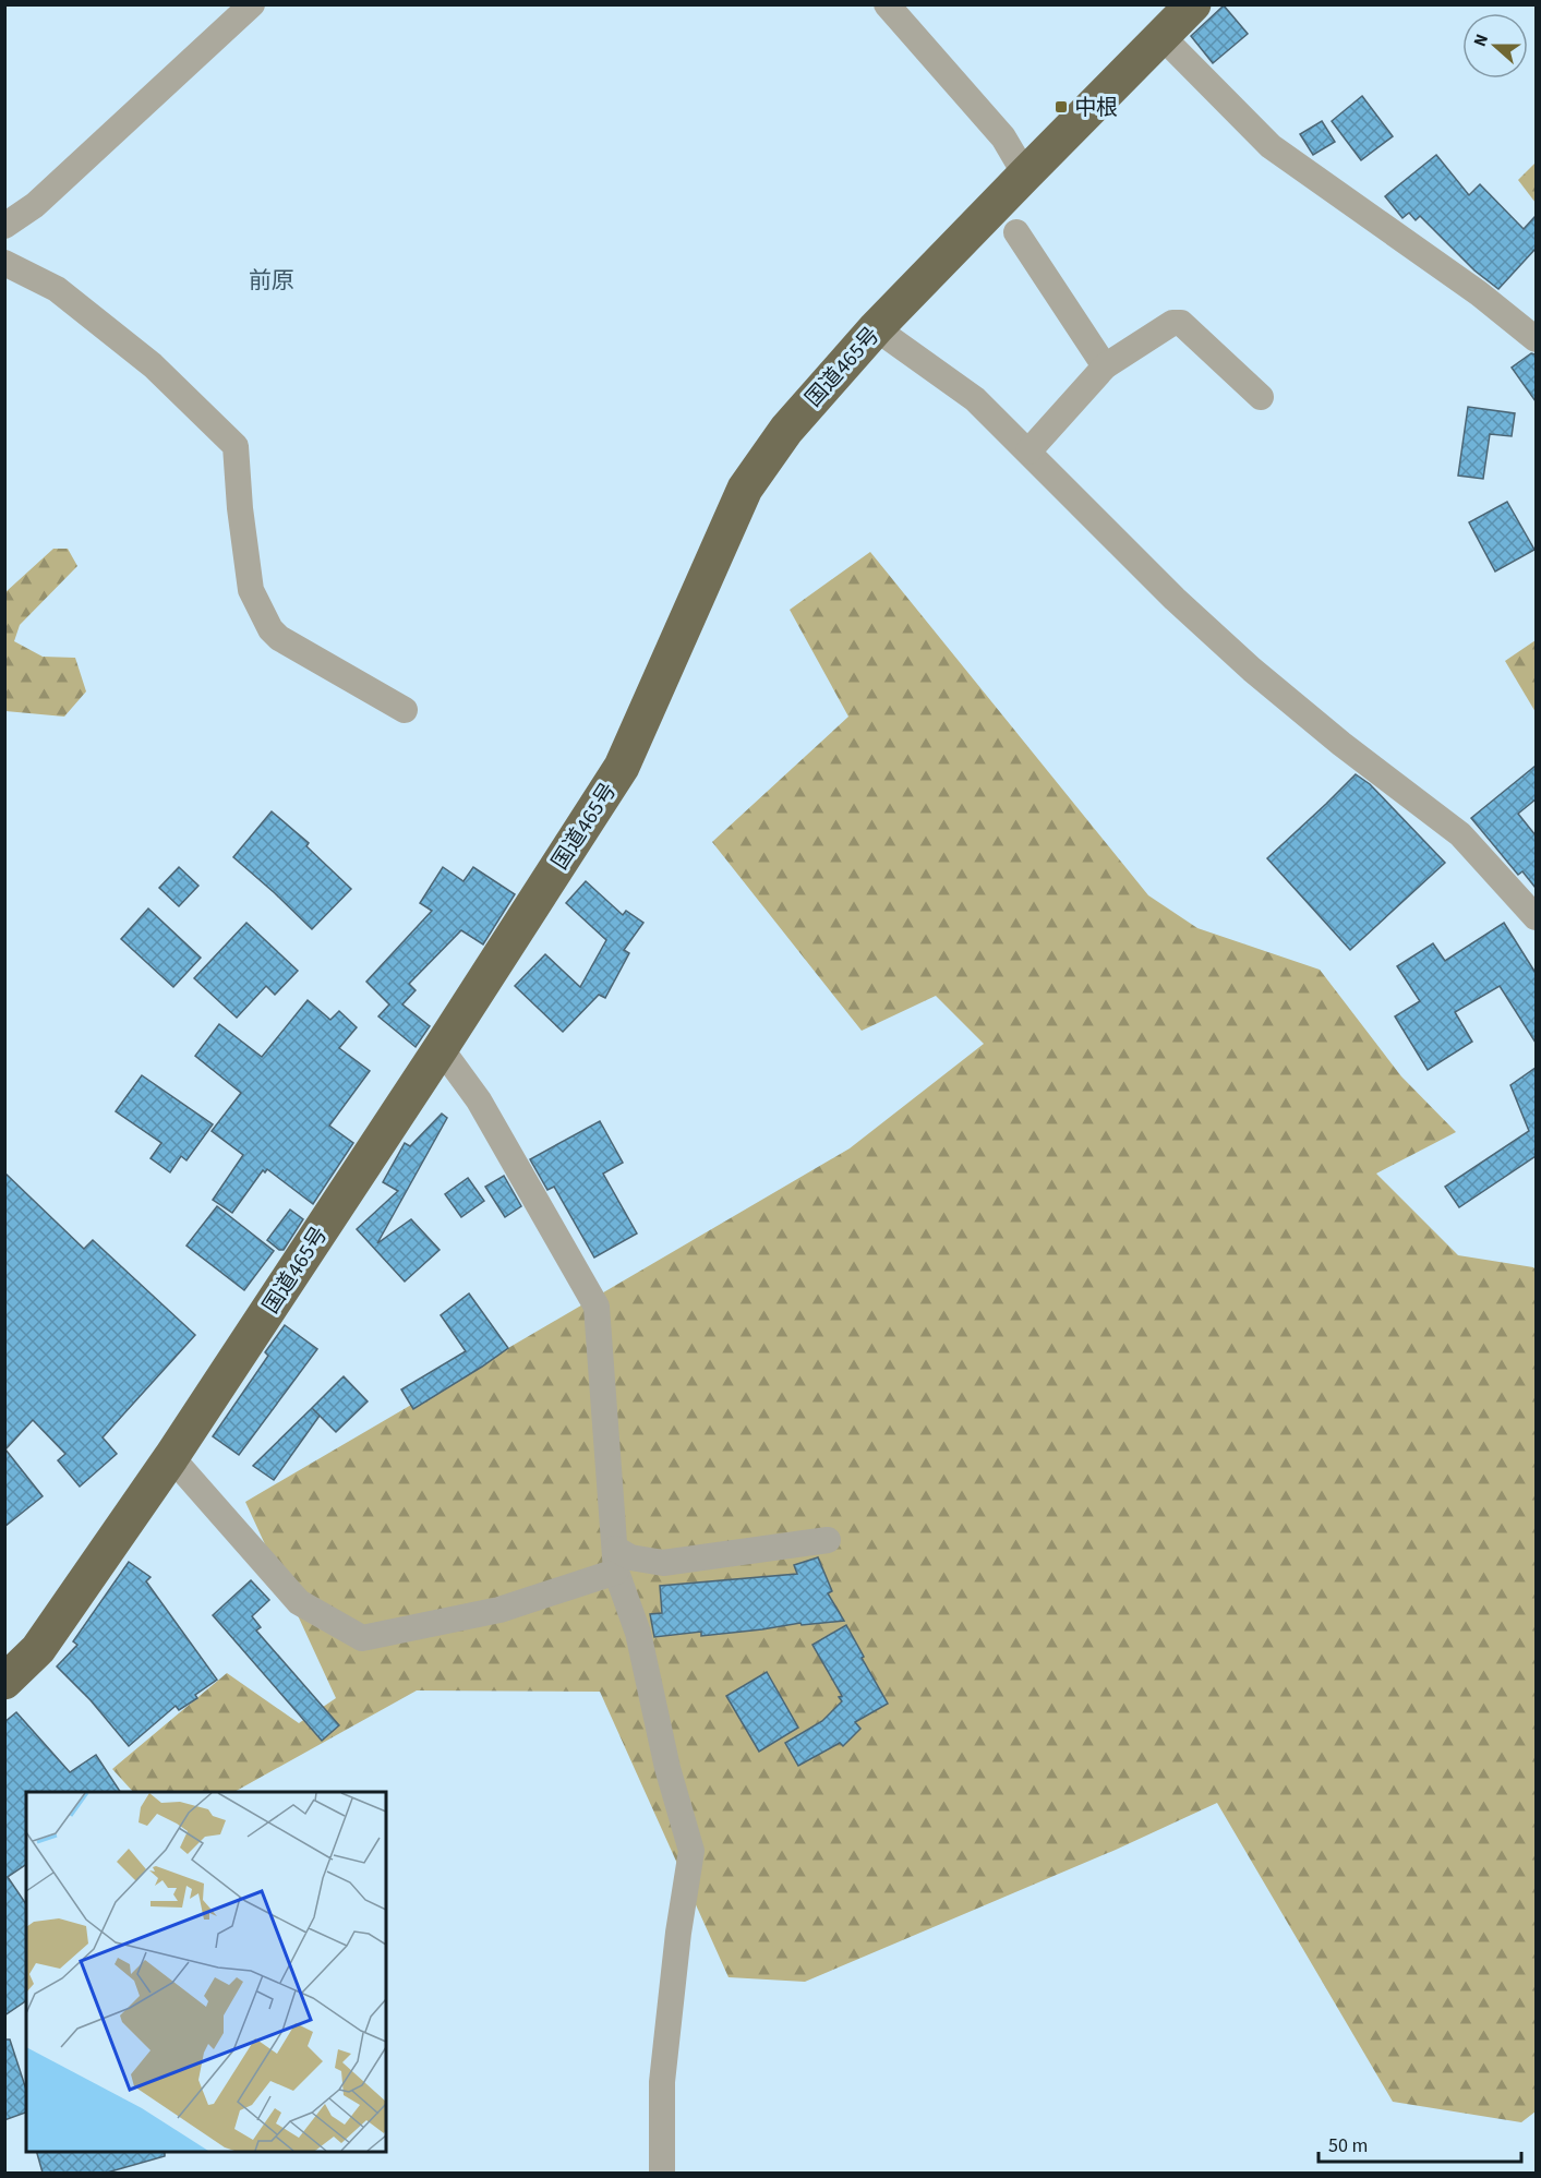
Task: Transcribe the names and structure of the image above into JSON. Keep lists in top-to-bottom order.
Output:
{
  "streets": {
    "highway": ["国道465号"]
  },
  "districts": ["前原"],
  "places": {
    "transit": ["中根"]
  },
  "scale_bar": "50 m",
  "north": "left"
}
